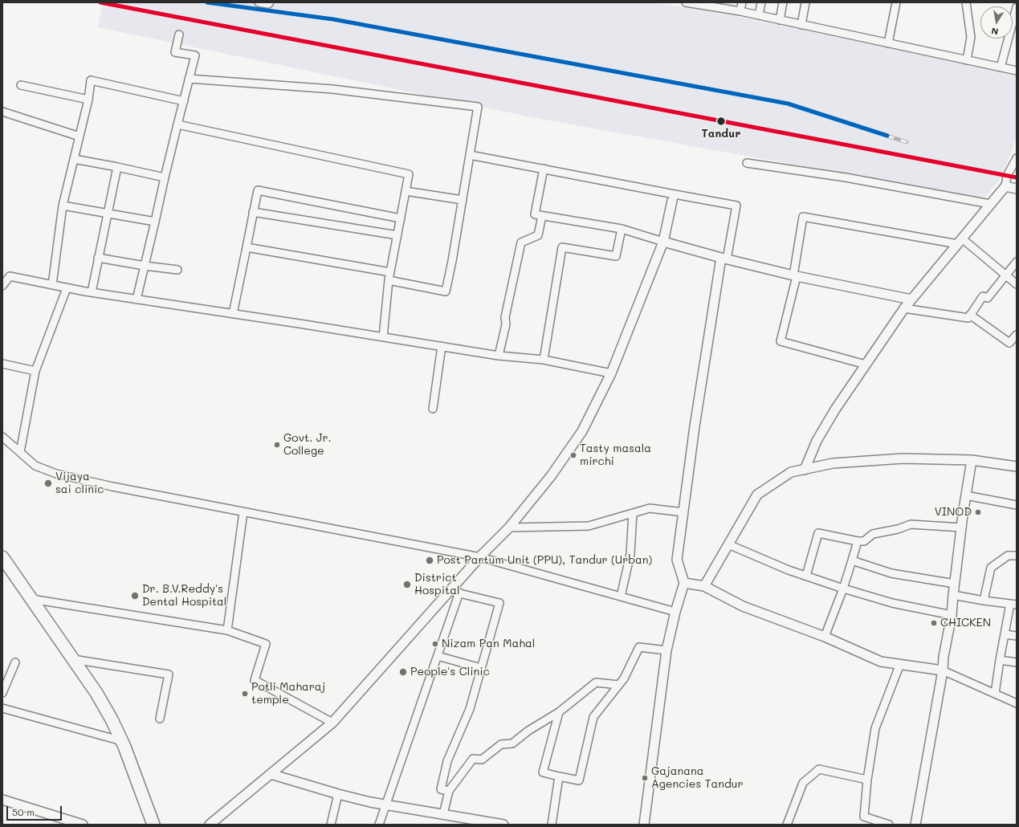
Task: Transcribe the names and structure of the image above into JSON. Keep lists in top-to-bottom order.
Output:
{
  "places": [
    "Tandur",
    "Govt. Jr. College",
    "Tasty masala mirchi",
    "Vijaya sai clinic",
    "VINOD",
    "Post Partum Unit (PPU), Tandur (Urban)",
    "District Hospital",
    "Dr. B.V.Reddy's Dental Hospital",
    "CHICKEN",
    "Nizam Pan Mahal",
    "People's Clinic",
    "Potli Maharaj temple",
    "Gajanana Agencies Tandur"
  ],
  "scale_bar": "50 m",
  "north": "bottom"
}
